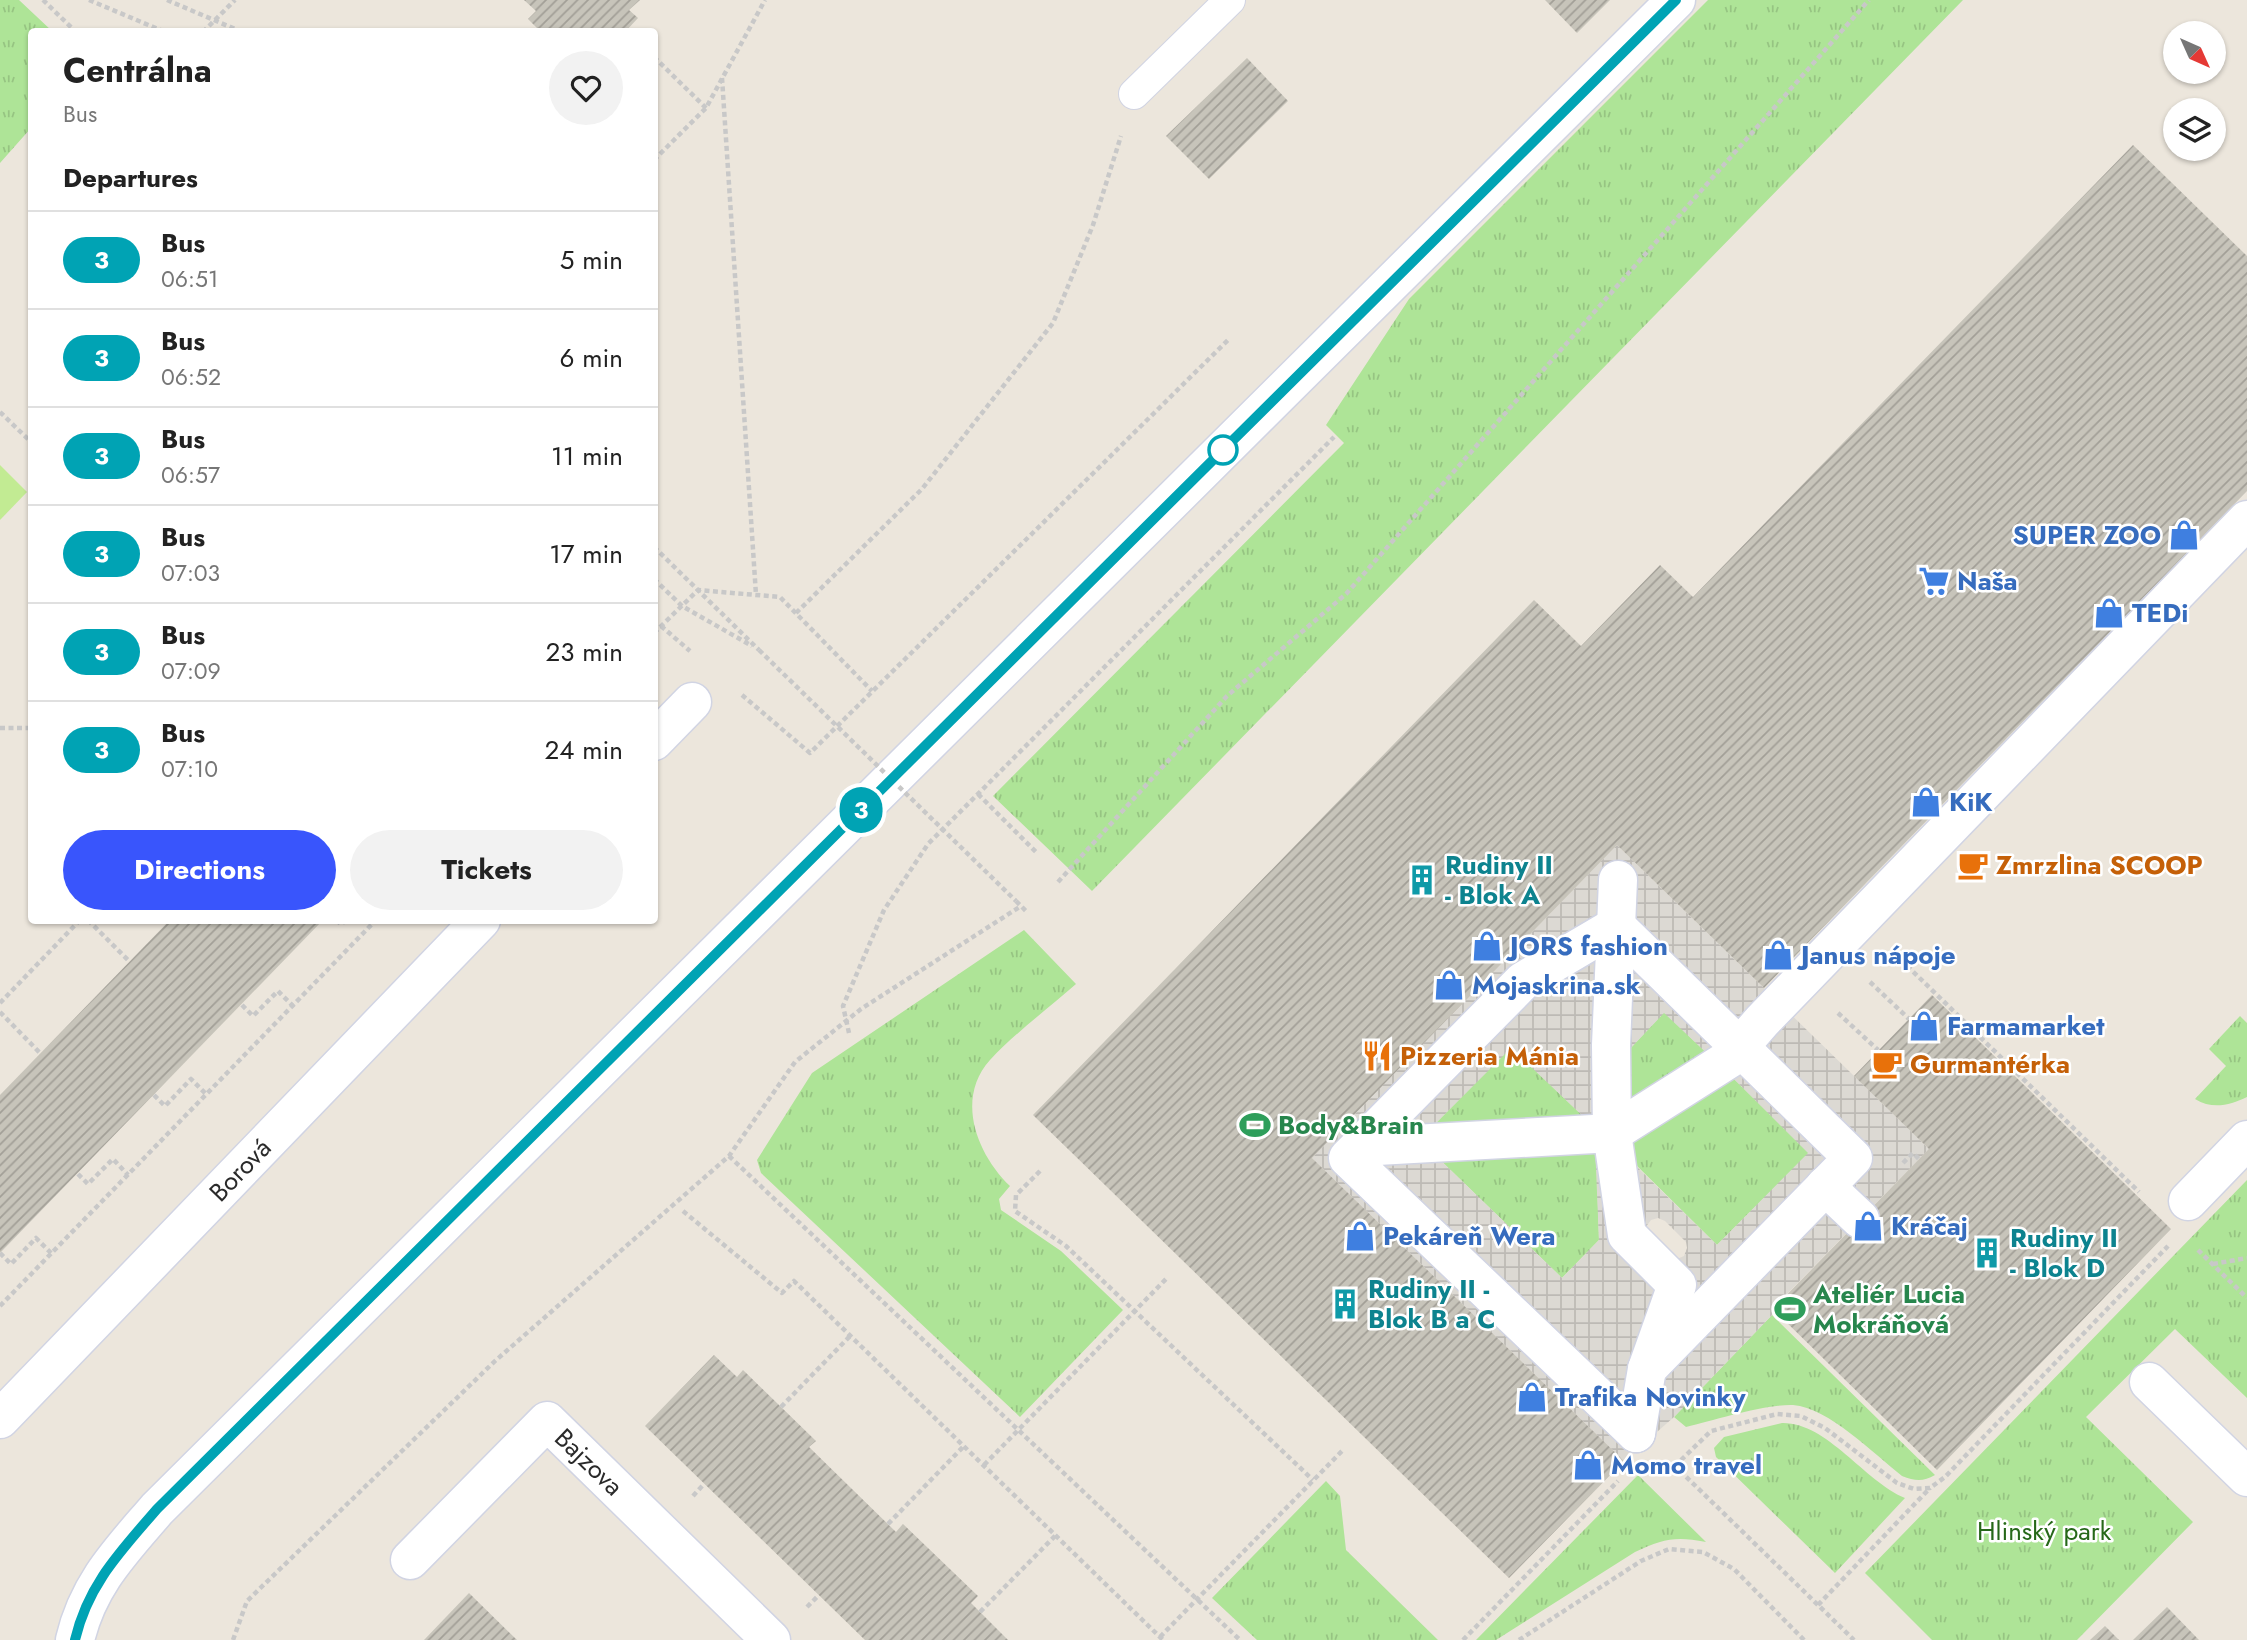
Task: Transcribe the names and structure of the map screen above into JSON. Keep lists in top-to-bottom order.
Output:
{
  "streets": {
    "street": ["Borová", "Bajzova"]
  },
  "parks": ["Hlinský park"],
  "places": {
    "shop": [
      "SUPER ZOO",
      "TEDi",
      "KiK",
      "JORS fashion",
      "Janus nápoje",
      "Mojaskrina.sk",
      "Farmamarket",
      "Kráčaj",
      "Pekáreň Wera",
      "Trafika Novinky",
      "Momo travel"
    ],
    "supermarket": ["Naša"],
    "cafe": ["Zmrzlina SCOOP", "Gurmantérka"],
    "building": ["Rudiny II - Blok A", "Rudiny II - Blok D", "Rudiny II - Blok B a C"],
    "restaurant": ["Pizzeria Mánia"],
    "sports": ["Body&Brain", "Ateliér Lucia Mokráňová"]
  },
  "lines": ["bus line 3"],
  "north": "bottom right",
  "page": {
    "on_map": "3",
    "heading": [
      ["Centrálna", "Bus"],
      "Departures"
    ],
    "list": [
      {
        "mark": "3",
        "name": "Bus",
        "note": "06:51",
        "value": "5 min"
      },
      {
        "mark": "3",
        "name": "Bus",
        "note": "06:52",
        "value": "6 min"
      },
      {
        "mark": "3",
        "name": "Bus",
        "note": "06:57",
        "value": "11 min"
      },
      {
        "mark": "3",
        "name": "Bus",
        "note": "07:03",
        "value": "17 min"
      },
      {
        "mark": "3",
        "name": "Bus",
        "note": "07:09",
        "value": "23 min"
      },
      {
        "mark": "3",
        "name": "Bus",
        "note": "07:10",
        "value": "24 min"
      }
    ],
    "buttons": ["Directions", "Tickets"]
  }
}
